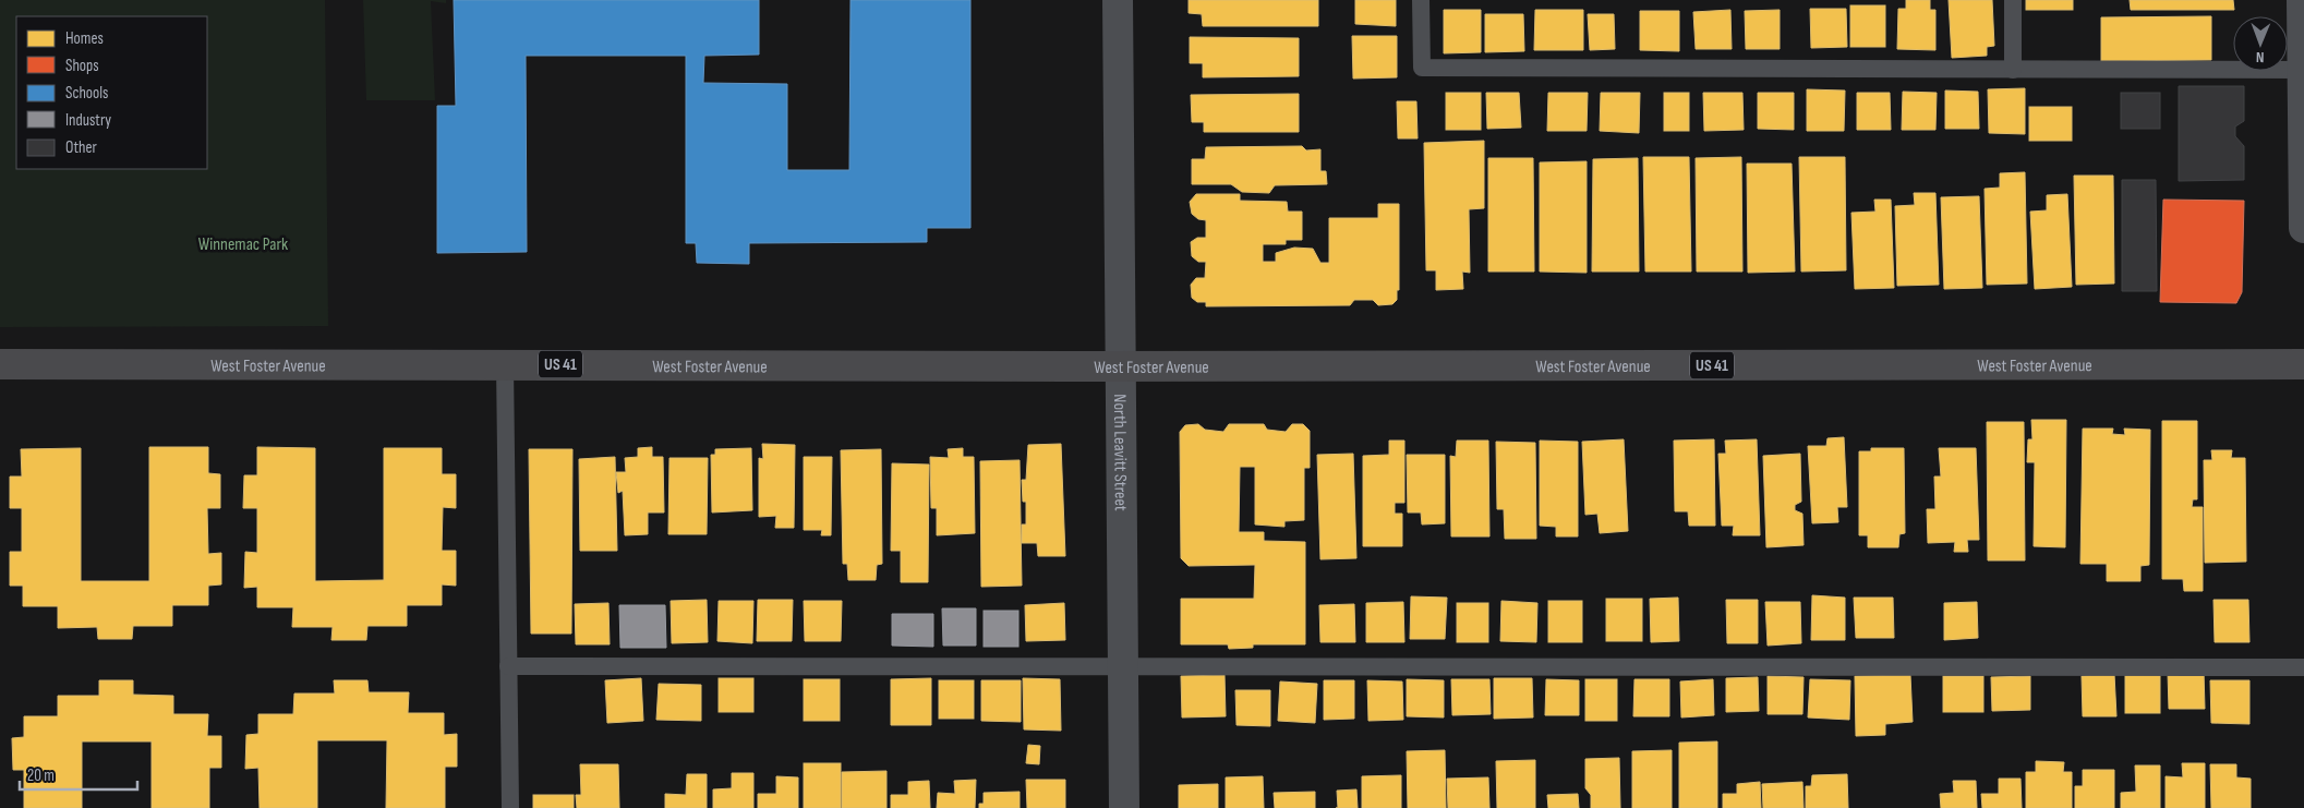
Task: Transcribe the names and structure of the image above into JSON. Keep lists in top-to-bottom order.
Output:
{
  "streets": {
    "main road": ["West Foster Avenue", "US 41"],
    "street": ["North Leavitt Street"]
  },
  "crossings": [
    ["West Foster Avenue", "North Leavitt Street"]
  ],
  "parks": ["Winnemac Park"],
  "legend": [
    "Homes",
    "Shops",
    "Schools",
    "Industry",
    "Other"
  ],
  "scale_bar": "20 m",
  "north": "bottom"
}
